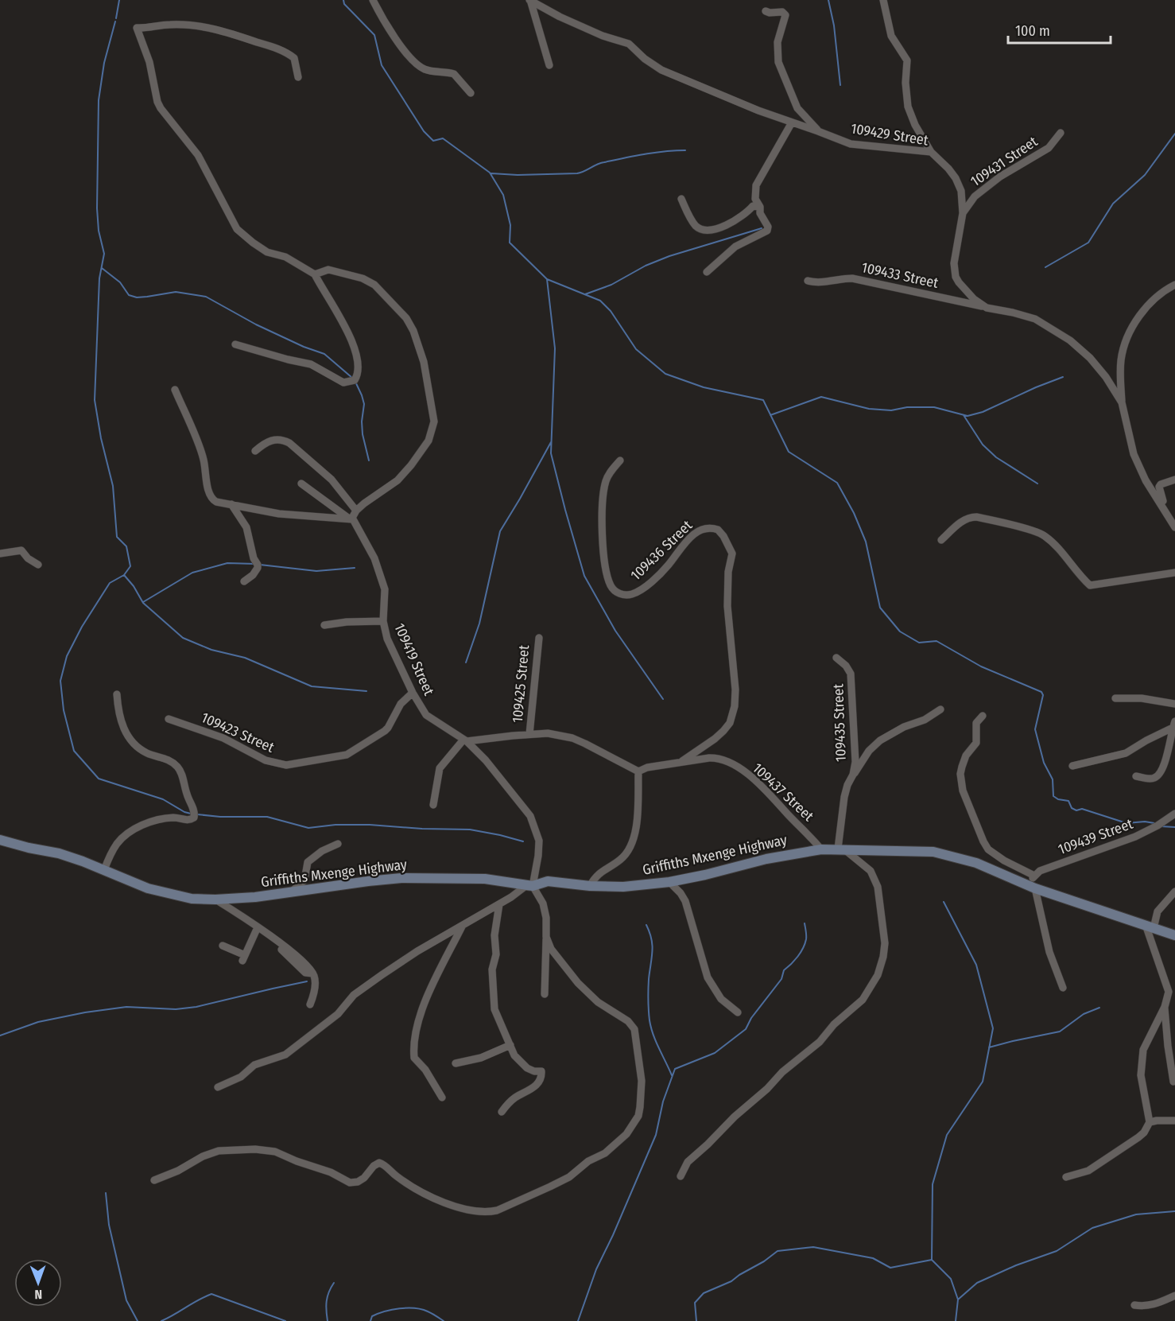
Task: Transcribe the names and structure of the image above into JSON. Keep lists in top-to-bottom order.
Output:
{
  "streets": {
    "street": [
      "109429 Street",
      "109431 Street",
      "109433 Street",
      "109436 Street",
      "109419 Street",
      "109425 Street",
      "109435 Street",
      "109423 Street",
      "109437 Street",
      "109439 Street",
      "Griffiths Mxenge Highway"
    ]
  },
  "crossings": [
    ["109429 Street", "109431 Street"],
    ["109429 Street", "109433 Street"],
    ["109436 Street", "109437 Street"],
    ["109419 Street", "109423 Street"],
    ["109419 Street", "Griffiths Mxenge Highway"],
    ["109435 Street", "Griffiths Mxenge Highway"],
    ["109437 Street", "Griffiths Mxenge Highway"]
  ],
  "scale_bar": "100 m",
  "north": "bottom"
}
